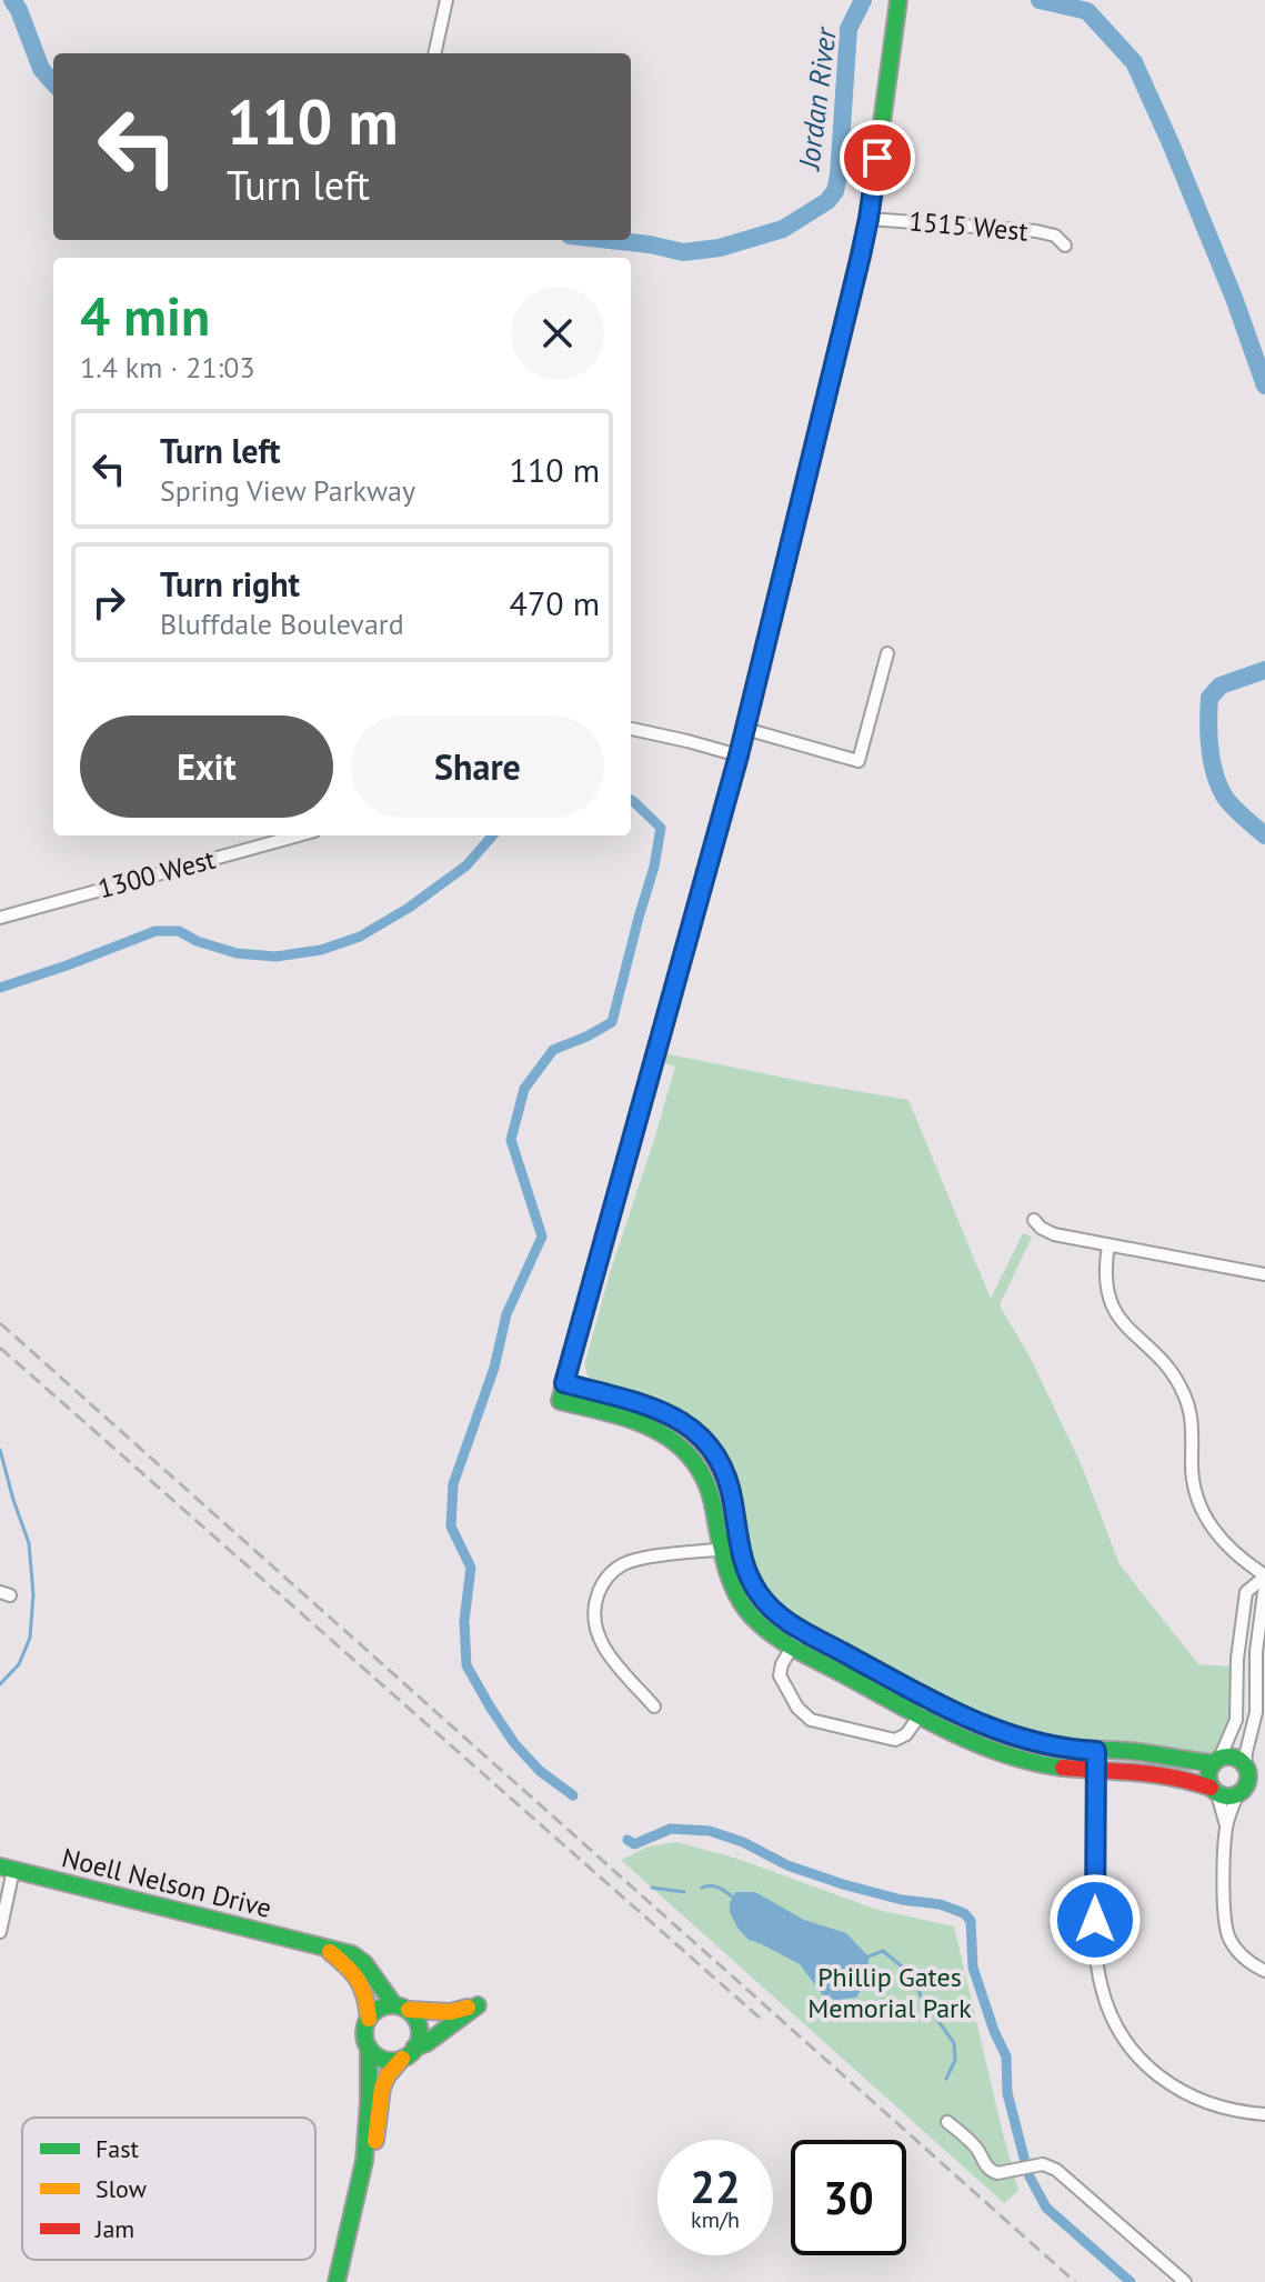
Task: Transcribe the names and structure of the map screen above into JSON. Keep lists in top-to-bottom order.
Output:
{
  "streets": {
    "street": ["1515 West", "1300 West", "Noell Nelson Drive"]
  },
  "water": ["Jordan River"],
  "parks": ["Phillip Gates Memorial Park"],
  "legend": ["Fast", "Slow", "Jam"],
  "page": {
    "turn": ["110 m", "Turn left"],
    "heading": ["4 min", "1.4 km · 21:03"],
    "list": [
      {
        "name": "Turn left",
        "note": "Spring View Parkway",
        "value": "110 m"
      },
      {
        "name": "Turn right",
        "note": "Bluffdale Boulevard",
        "value": "470 m"
      }
    ],
    "buttons": ["Exit", "Share"],
    "speed": "22 km/h",
    "limit": "30"
  }
}
